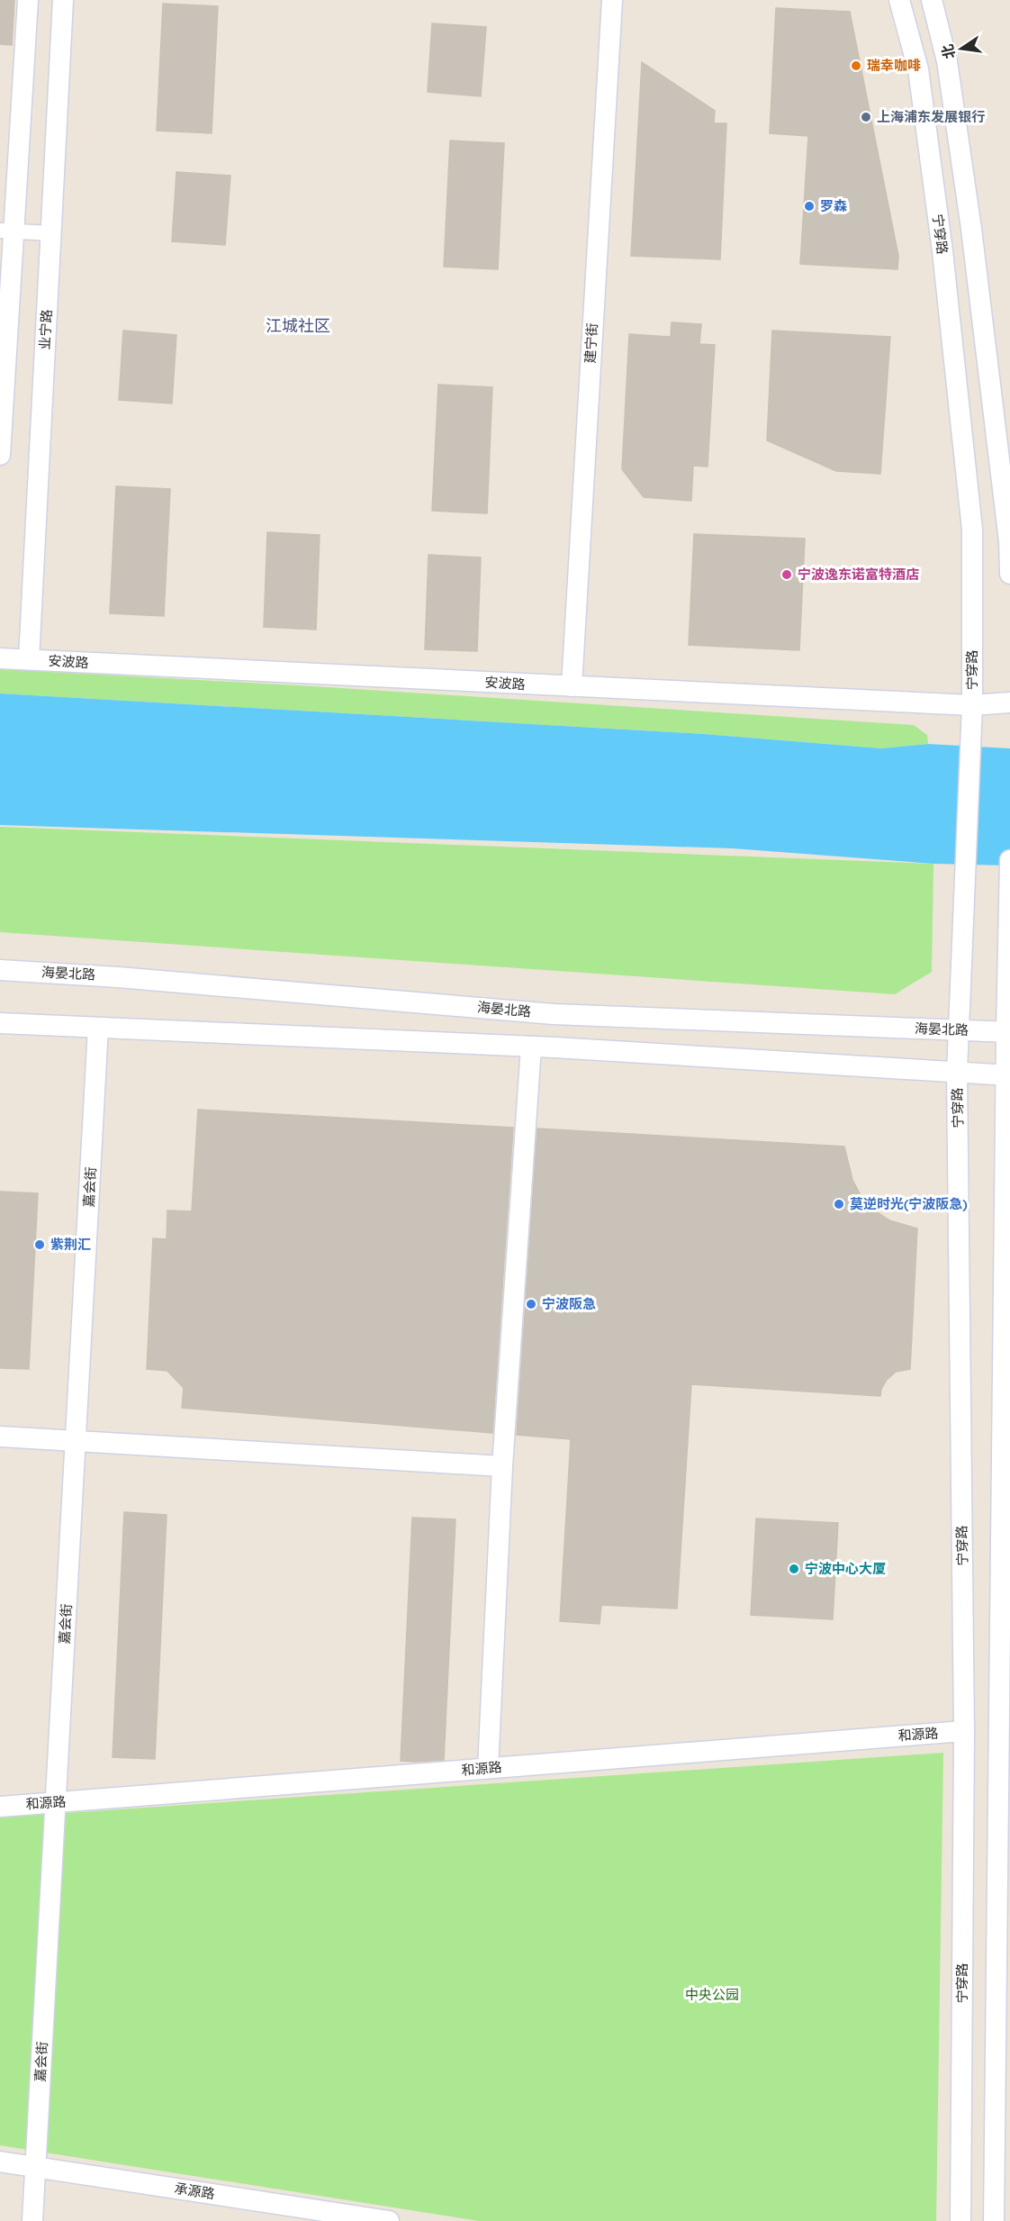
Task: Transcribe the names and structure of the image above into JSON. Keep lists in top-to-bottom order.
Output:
{
  "streets": {
    "street": [
      "宁穿路",
      "业宁路",
      "建宁街",
      "安波路",
      "海晏北路",
      "嘉会街",
      "和源路",
      "承源路"
    ]
  },
  "crossings": [
    ["宁穿路", "安波路"],
    ["宁穿路", "海晏北路"],
    ["宁穿路", "和源路"],
    ["业宁路", "安波路"],
    ["建宁街", "安波路"],
    ["嘉会街", "和源路"],
    ["嘉会街", "承源路"]
  ],
  "districts": ["江城社区"],
  "parks": ["中央公园"],
  "places": [
    "瑞幸咖啡",
    "上海浦东发展银行",
    "罗森",
    "宁波逸东诺富特酒店",
    "莫逆时光(宁波阪急)",
    "紫荆汇",
    "宁波阪急",
    "宁波中心大厦"
  ],
  "north": "left"
}
